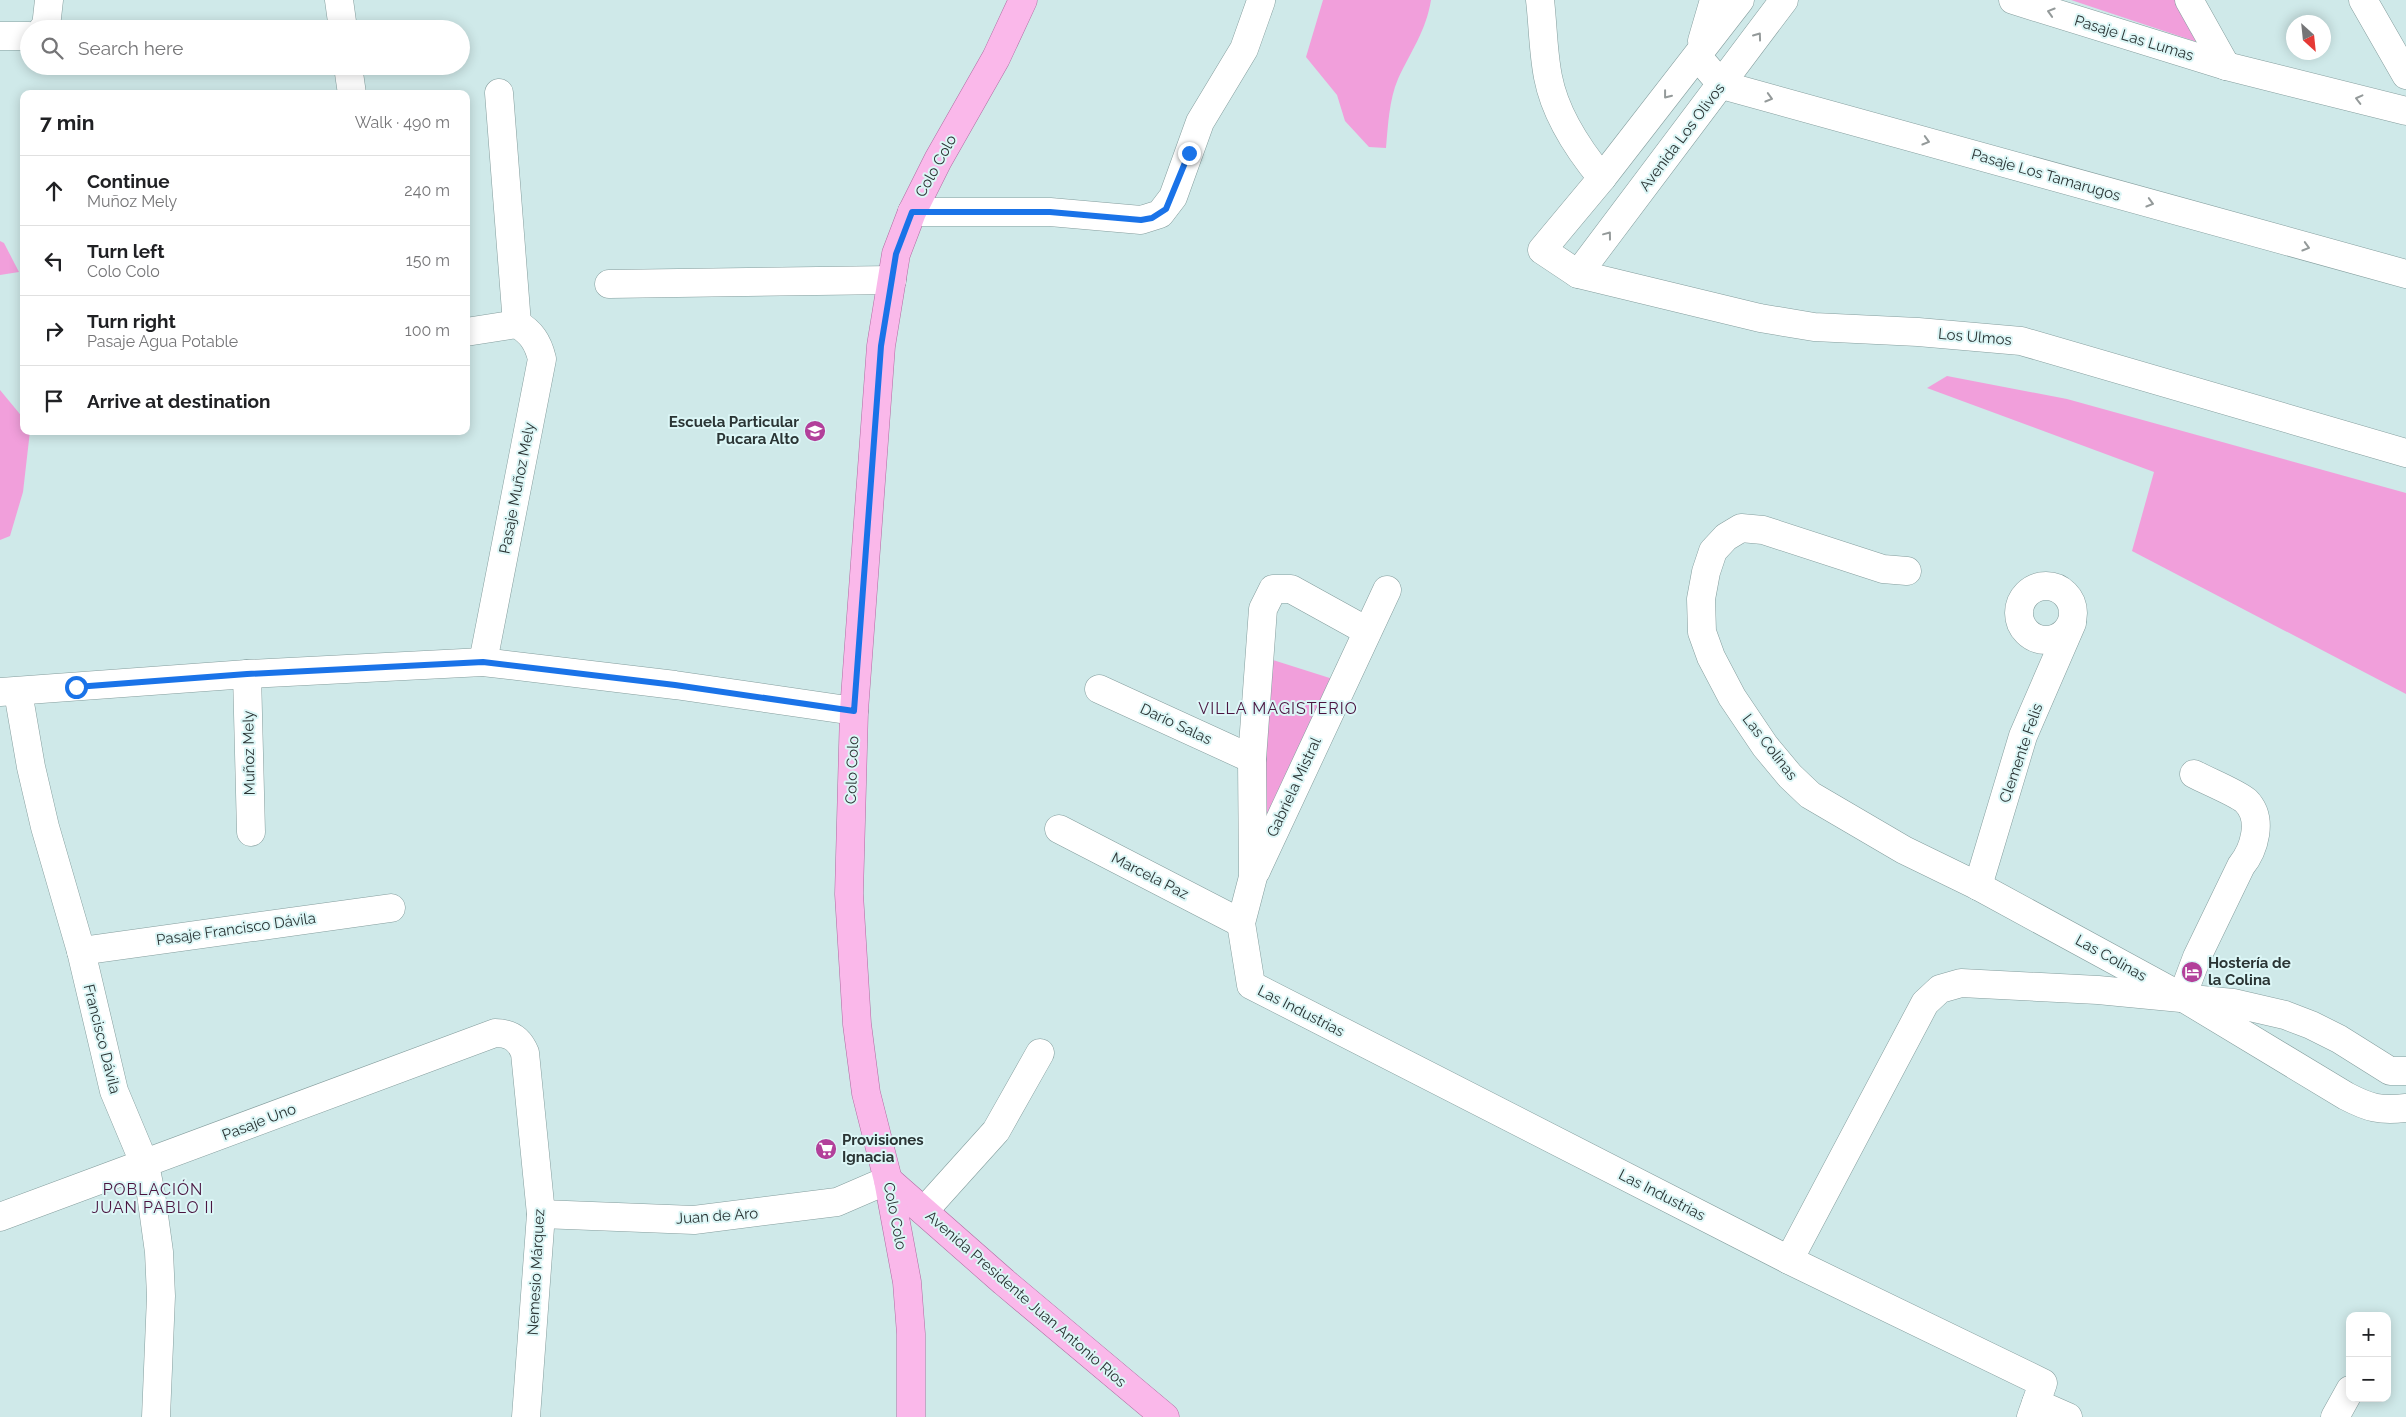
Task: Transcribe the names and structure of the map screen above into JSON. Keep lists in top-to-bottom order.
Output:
{
  "streets": {
    "main road": ["Colo Colo", "Avenida Presidente Juan Antonio Ríos"],
    "street": [
      "Pasaje Las Lumas",
      "Avenida Los Olivos",
      "Pasaje Los Tamarugos",
      "Los Ulmos",
      "Pasaje Muñoz Mely",
      "Darío Salas",
      "Las Colinas",
      "Muñoz Mely",
      "Clemente Felis",
      "Gabriela Mistral",
      "Marcela Paz",
      "Pasaje Francisco Dávila",
      "Las Industrias",
      "Francisco Dávila",
      "Pasaje Uno",
      "Juan de Aro",
      "Nemesio Márquez"
    ]
  },
  "crossings": [
    ["Avenida Los Olivos", "Pasaje Los Tamarugos"],
    ["Avenida Los Olivos", "Los Ulmos"],
    ["Colo Colo", "Juan de Aro"],
    ["Colo Colo", "Avenida Presidente Juan Antonio Ríos"],
    ["Las Colinas", "Clemente Felis"],
    ["Las Colinas", "Las Industrias"],
    ["Marcela Paz", "Las Industrias"],
    ["Pasaje Francisco Dávila", "Francisco Dávila"],
    ["Francisco Dávila", "Pasaje Uno"],
    ["Pasaje Uno", "Nemesio Márquez"],
    ["Juan de Aro", "Nemesio Márquez"],
    ["Juan de Aro", "Avenida Presidente Juan Antonio Ríos"]
  ],
  "one_way": ["Pasaje Las Lumas", "Pasaje Los Tamarugos"],
  "districts": ["VILLA MAGISTERIO", "POBLACIÓN JUAN PABLO II"],
  "places": {
    "school or university": ["Escuela Particular Pucara Alto"],
    "hotel": ["Hostería de la Colina"],
    "supermarket": ["Provisiones Ignacia"]
  },
  "north": "bottom right",
  "page": {
    "search": "Search here",
    "heading": ["7 min", "Walk · 490 m"],
    "list": [
      ["Continue", "Muñoz Mely", "240 m"],
      ["Turn left", "Colo Colo", "150 m"],
      ["Turn right", "Pasaje Agua Potable", "100 m"],
      "Arrive at destination"
    ],
    "map_buttons": ["+", "−"]
  }
}
